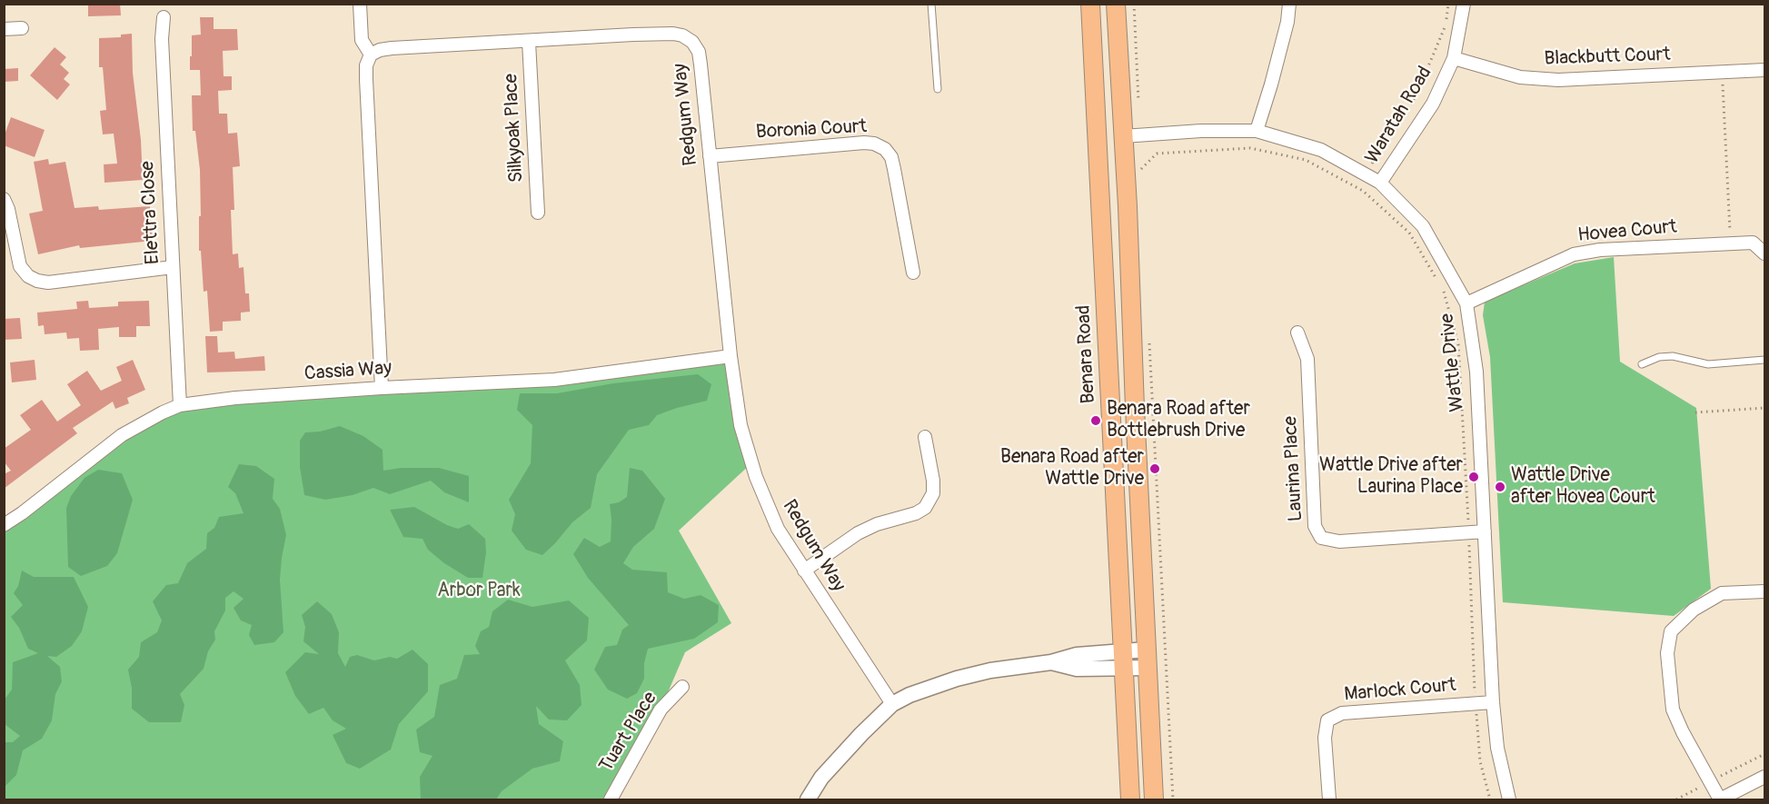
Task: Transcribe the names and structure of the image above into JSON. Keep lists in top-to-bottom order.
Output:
{
  "streets": {
    "main road": ["Benara Road"],
    "street": [
      "Blackbutt Court",
      "Redgum Way",
      "Waratah Road",
      "Silkyoak Place",
      "Boronia Court",
      "Elettra Close",
      "Hovea Court",
      "Wattle Drive",
      "Cassia Way",
      "Laurina Place",
      "Marlock Court",
      "Tuart Place"
    ]
  },
  "crossings": [
    ["Blackbutt Court", "Waratah Road"],
    ["Redgum Way", "Silkyoak Place"],
    ["Redgum Way", "Boronia Court"],
    ["Redgum Way", "Cassia Way"],
    ["Waratah Road", "Wattle Drive"],
    ["Elettra Close", "Cassia Way"],
    ["Hovea Court", "Wattle Drive"],
    ["Wattle Drive", "Laurina Place"],
    ["Wattle Drive", "Marlock Court"]
  ],
  "parks": ["Arbor Park"],
  "places": [
    "Benara Road after Bottlebrush Drive",
    "Benara Road after Wattle Drive",
    "Wattle Drive after Laurina Place",
    "Wattle Drive after Hovea Court"
  ]
}
